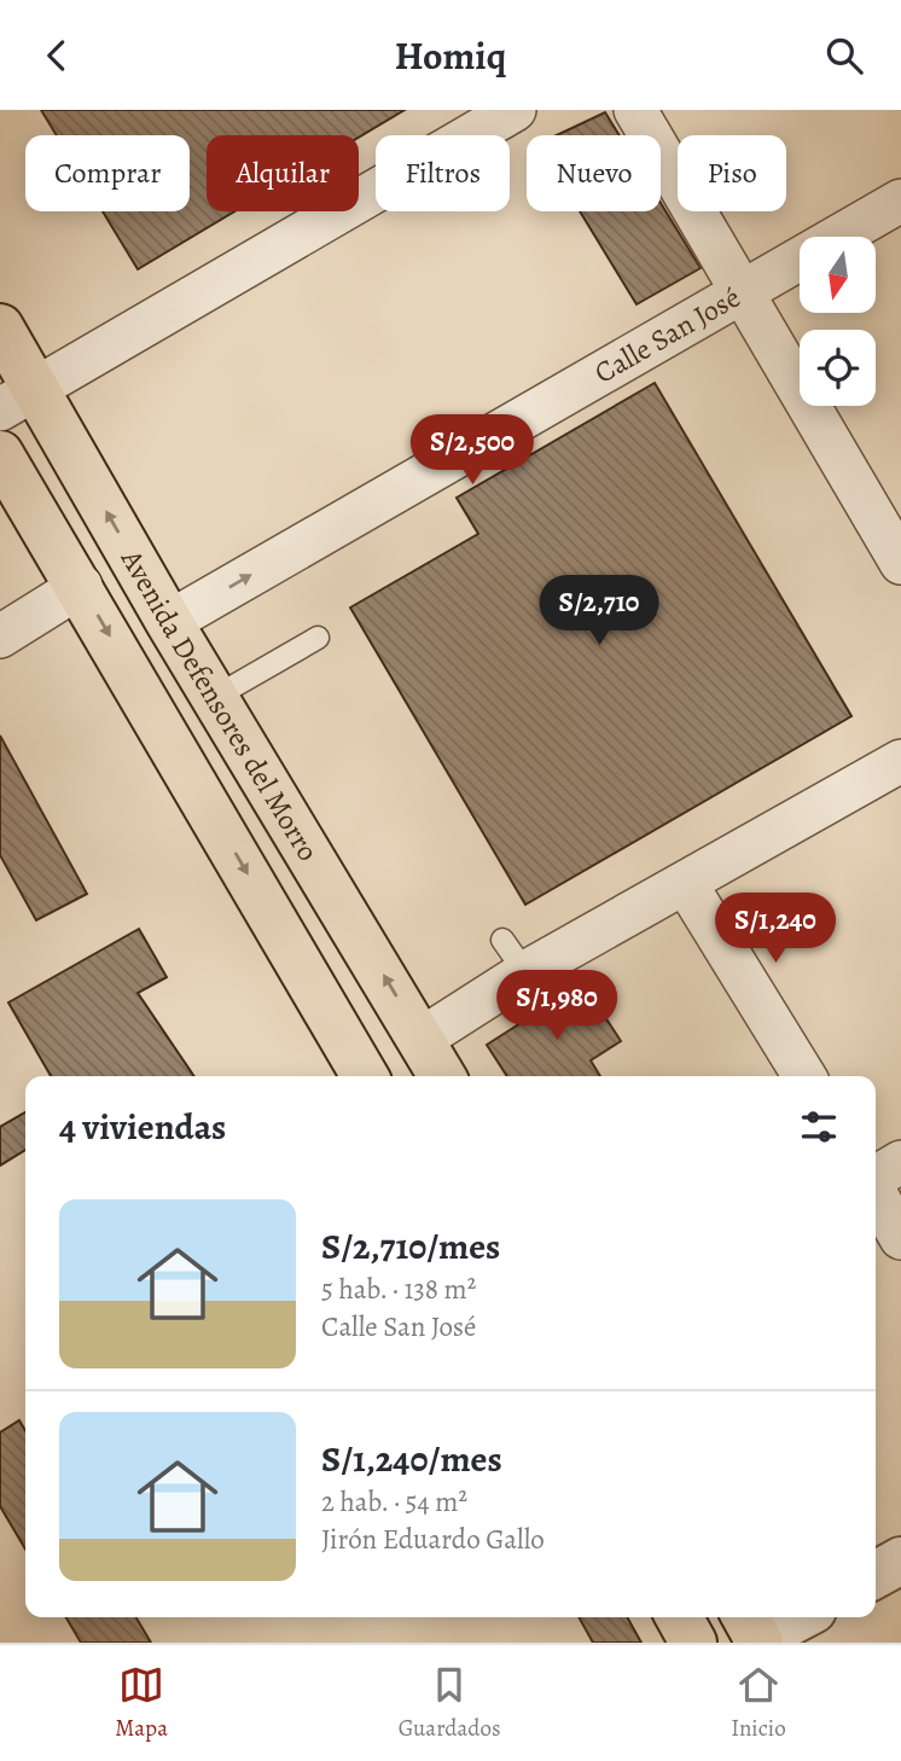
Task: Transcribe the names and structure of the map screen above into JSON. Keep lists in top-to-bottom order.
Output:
{
  "streets": {
    "main road": ["Avenida Defensores del Morro"],
    "street": ["Calle San José"]
  },
  "crossings": [
    ["Calle San José", "Avenida Defensores del Morro"]
  ],
  "north": "bottom",
  "page": {
    "header": "Homiq",
    "chip": [
      "Comprar",
      "Alquilar",
      "Filtros",
      "Nuevo",
      "Piso"
    ],
    "price": [
      "S/2,500",
      "S/2,710",
      "S/1,240",
      "S/1,980"
    ],
    "heading": "4 viviendas",
    "list": [
      {
        "name": "S/2,710/mes",
        "note": "5 hab. · 138 m² · Calle San José"
      },
      {
        "name": "S/1,240/mes",
        "note": "2 hab. · 54 m² · Jirón Eduardo Gallo"
      }
    ],
    "tabs": ["Mapa", "Guardados", "Inicio"]
  }
}
